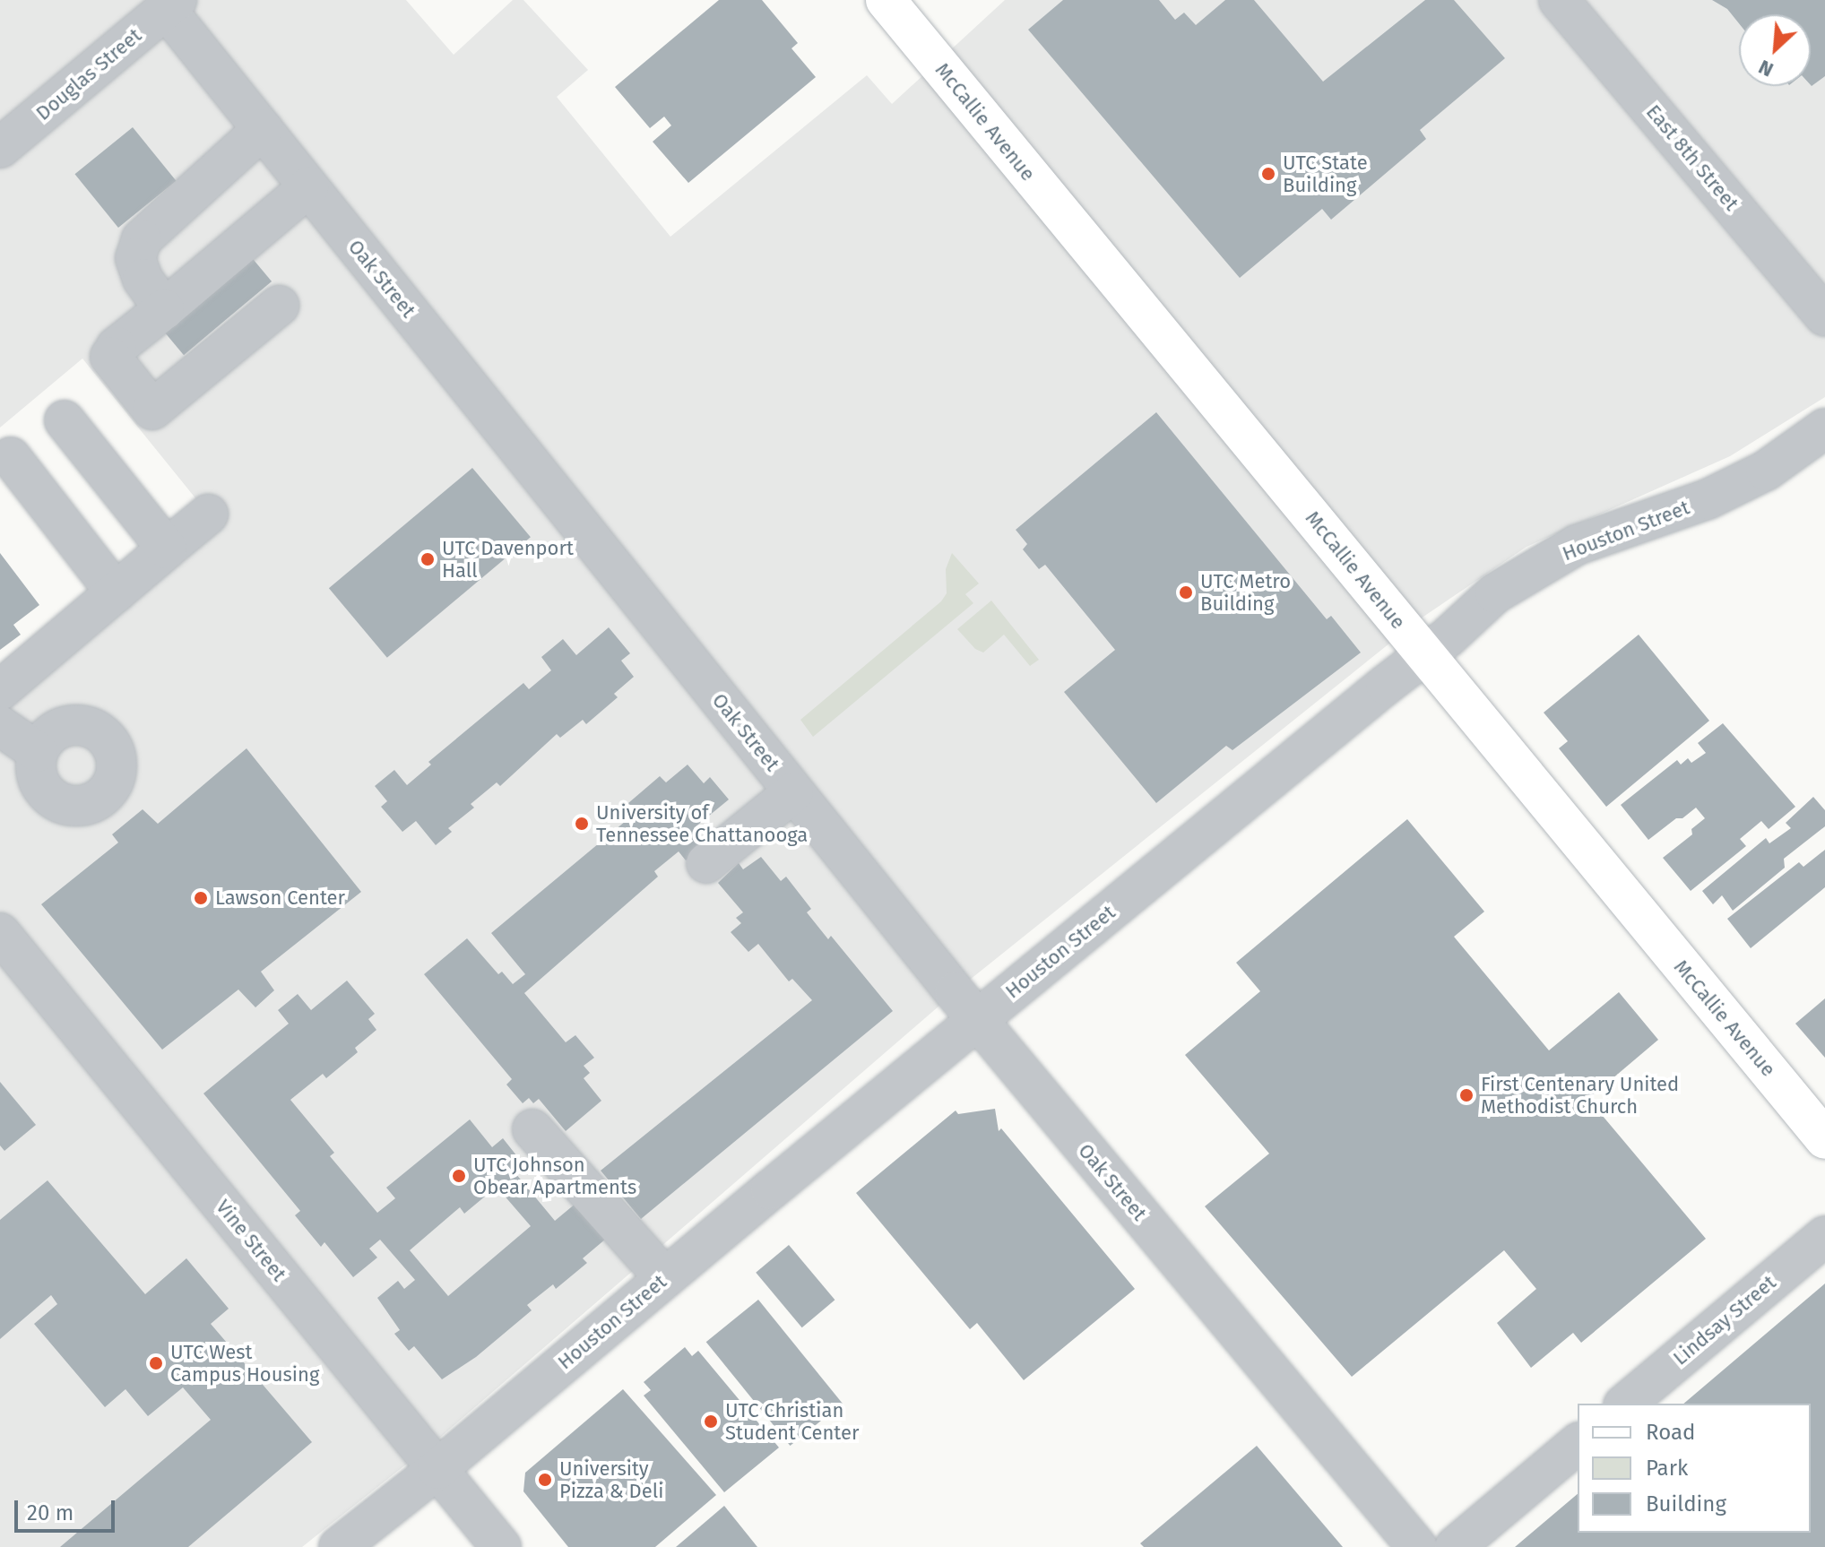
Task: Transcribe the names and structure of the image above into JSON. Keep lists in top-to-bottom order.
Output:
{
  "streets": {
    "main road": ["McCallie Avenue"],
    "street": [
      "Douglas Street",
      "East 8th Street",
      "Oak Street",
      "Houston Street",
      "Vine Street",
      "Lindsay Street"
    ]
  },
  "crossings": [
    ["Douglas Street", "Oak Street"],
    ["McCallie Avenue", "Houston Street"],
    ["Oak Street", "Houston Street"],
    ["Houston Street", "Vine Street"]
  ],
  "places": [
    "UTC State Building",
    "UTC Davenport Hall",
    "UTC Metro Building",
    "University of Tennessee Chattanooga",
    "Lawson Center",
    "First Centenary United Methodist Church",
    "UTC Johnson Obear Apartments",
    "UTC West Campus Housing",
    "UTC Christian Student Center",
    "University Pizza & Deli"
  ],
  "legend": ["Road", "Park", "Building"],
  "scale_bar": "20 m",
  "north": "bottom left"
}
